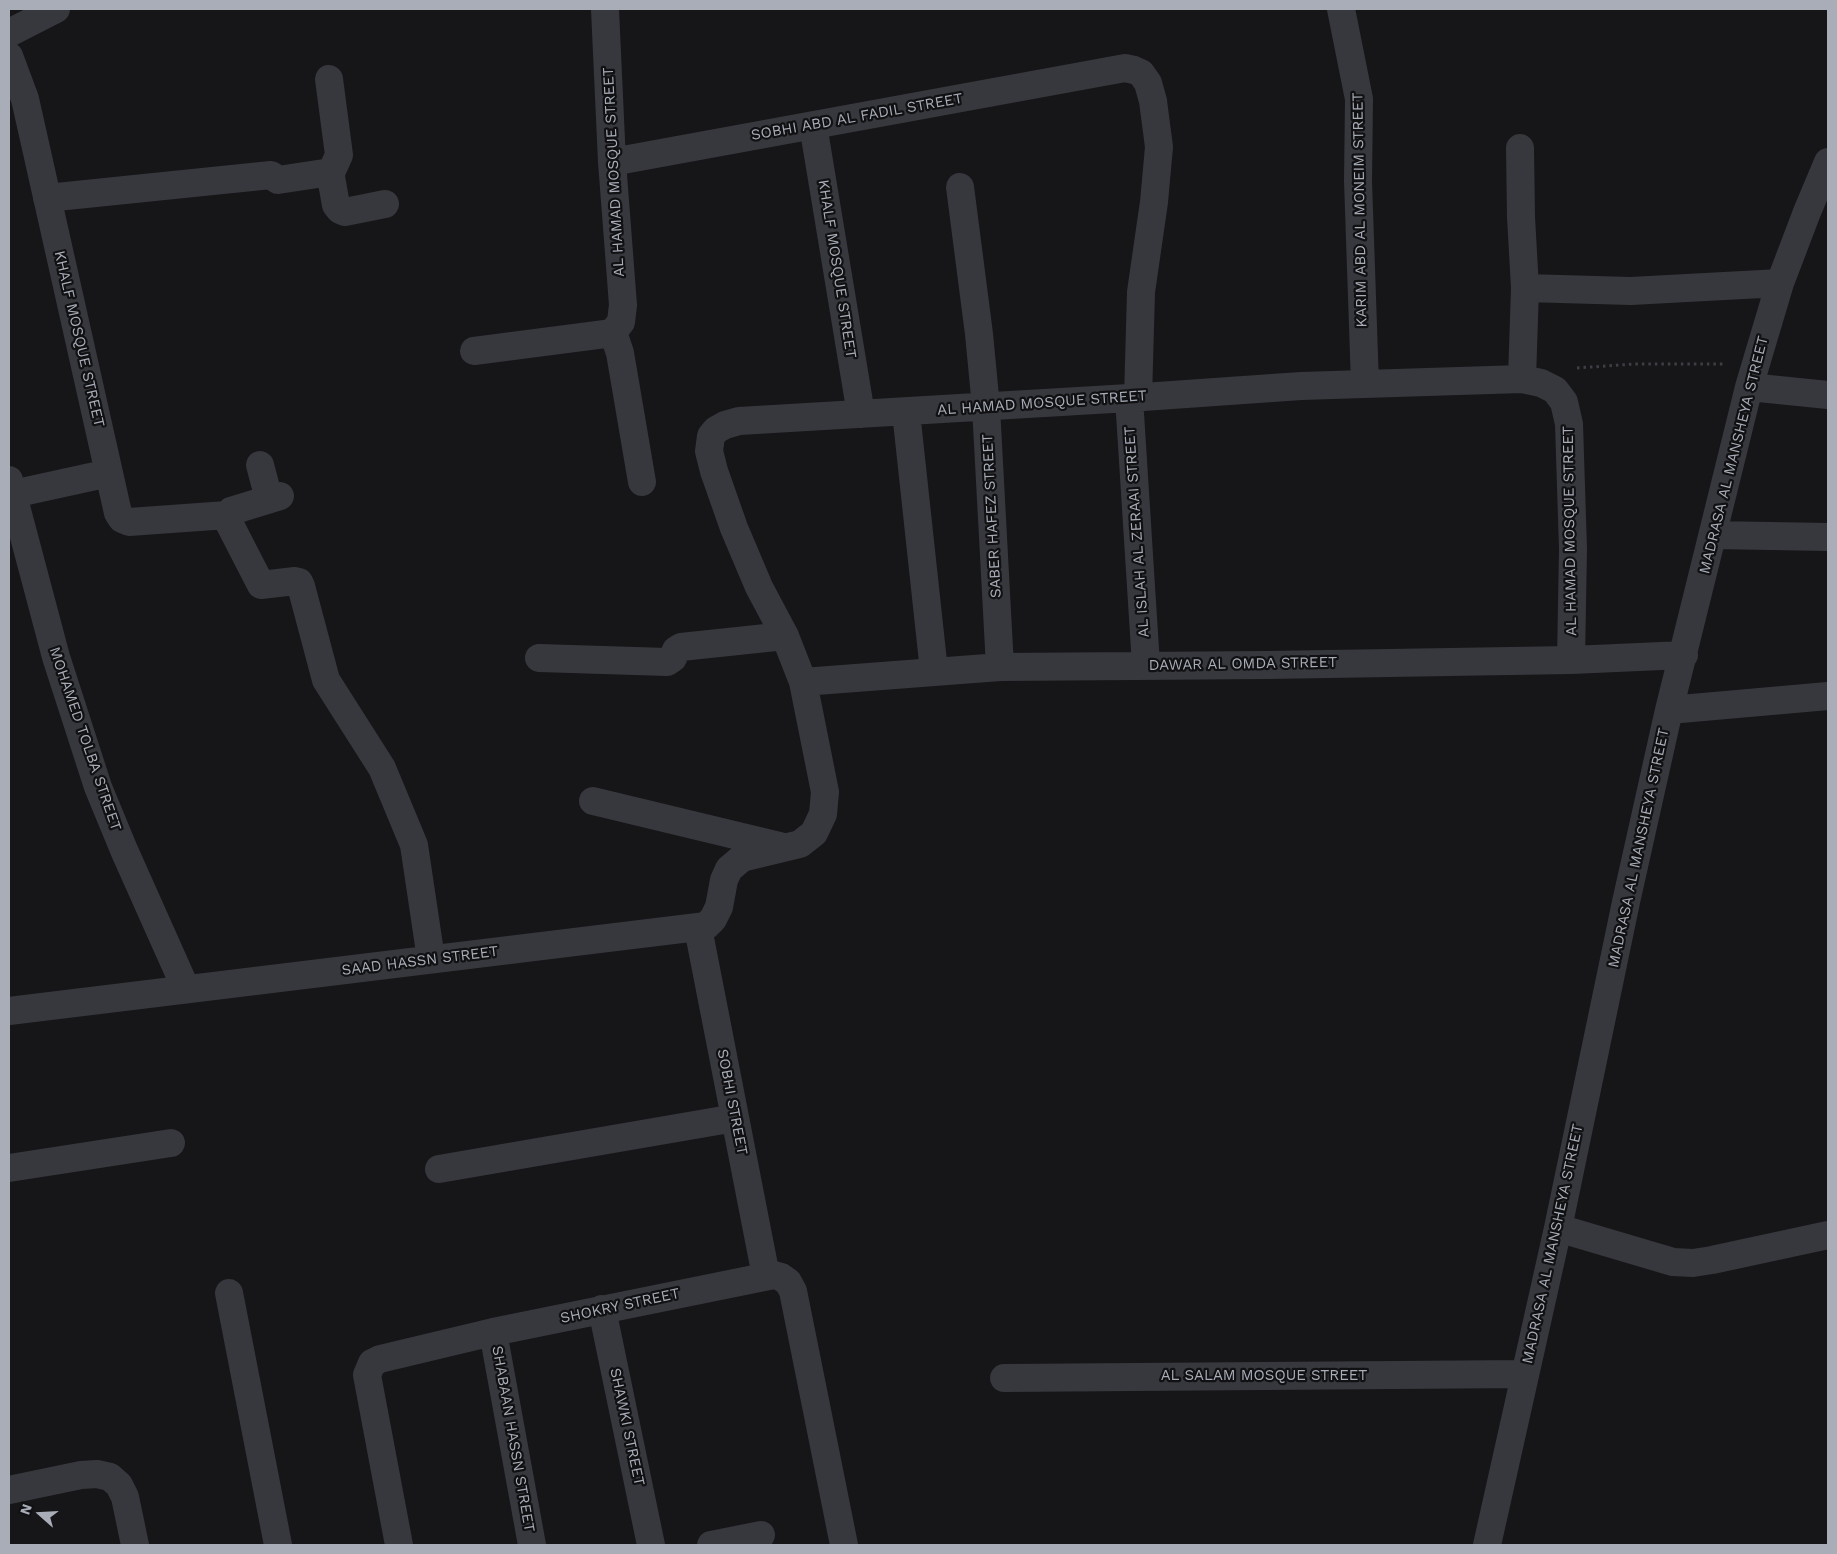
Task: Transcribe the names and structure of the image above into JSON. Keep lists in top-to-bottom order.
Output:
{
  "streets": {
    "street": [
      "SOBHI ABD AL FADIL STREET",
      "AL HAMAD MOSQUE STREET",
      "KARIM ABD AL MONEIM STREET",
      "KHALF MOSQUE STREET",
      "MADRASA AL MANSHEYA STREET",
      "SABER HAFEZ STREET",
      "AL ISLAH AL ZERAAI STREET",
      "DAWAR AL OMDA STREET",
      "MOHAMED TOLBA STREET",
      "SAAD HASSN STREET",
      "SOBHI STREET",
      "SHOKRY STREET",
      "AL SALAM MOSQUE STREET",
      "SHAWKI STREET",
      "SHABAAN HASSN STREET"
    ]
  },
  "crossings": [
    ["SOBHI ABD AL FADIL STREET", "AL HAMAD MOSQUE STREET"],
    ["SOBHI ABD AL FADIL STREET", "KHALF MOSQUE STREET"],
    ["SOBHI ABD AL FADIL STREET", "AL ISLAH AL ZERAAI STREET"],
    ["AL HAMAD MOSQUE STREET", "KARIM ABD AL MONEIM STREET"],
    ["AL HAMAD MOSQUE STREET", "KHALF MOSQUE STREET"],
    ["AL HAMAD MOSQUE STREET", "SABER HAFEZ STREET"],
    ["AL HAMAD MOSQUE STREET", "AL ISLAH AL ZERAAI STREET"],
    ["AL HAMAD MOSQUE STREET", "DAWAR AL OMDA STREET"],
    ["MADRASA AL MANSHEYA STREET", "DAWAR AL OMDA STREET"],
    ["MADRASA AL MANSHEYA STREET", "AL SALAM MOSQUE STREET"],
    ["SABER HAFEZ STREET", "DAWAR AL OMDA STREET"],
    ["AL ISLAH AL ZERAAI STREET", "DAWAR AL OMDA STREET"],
    ["MOHAMED TOLBA STREET", "SAAD HASSN STREET"],
    ["SAAD HASSN STREET", "SOBHI STREET"],
    ["SOBHI STREET", "SHOKRY STREET"],
    ["SHOKRY STREET", "SHAWKI STREET"],
    ["SHOKRY STREET", "SHABAAN HASSN STREET"]
  ],
  "north": "left"
}
